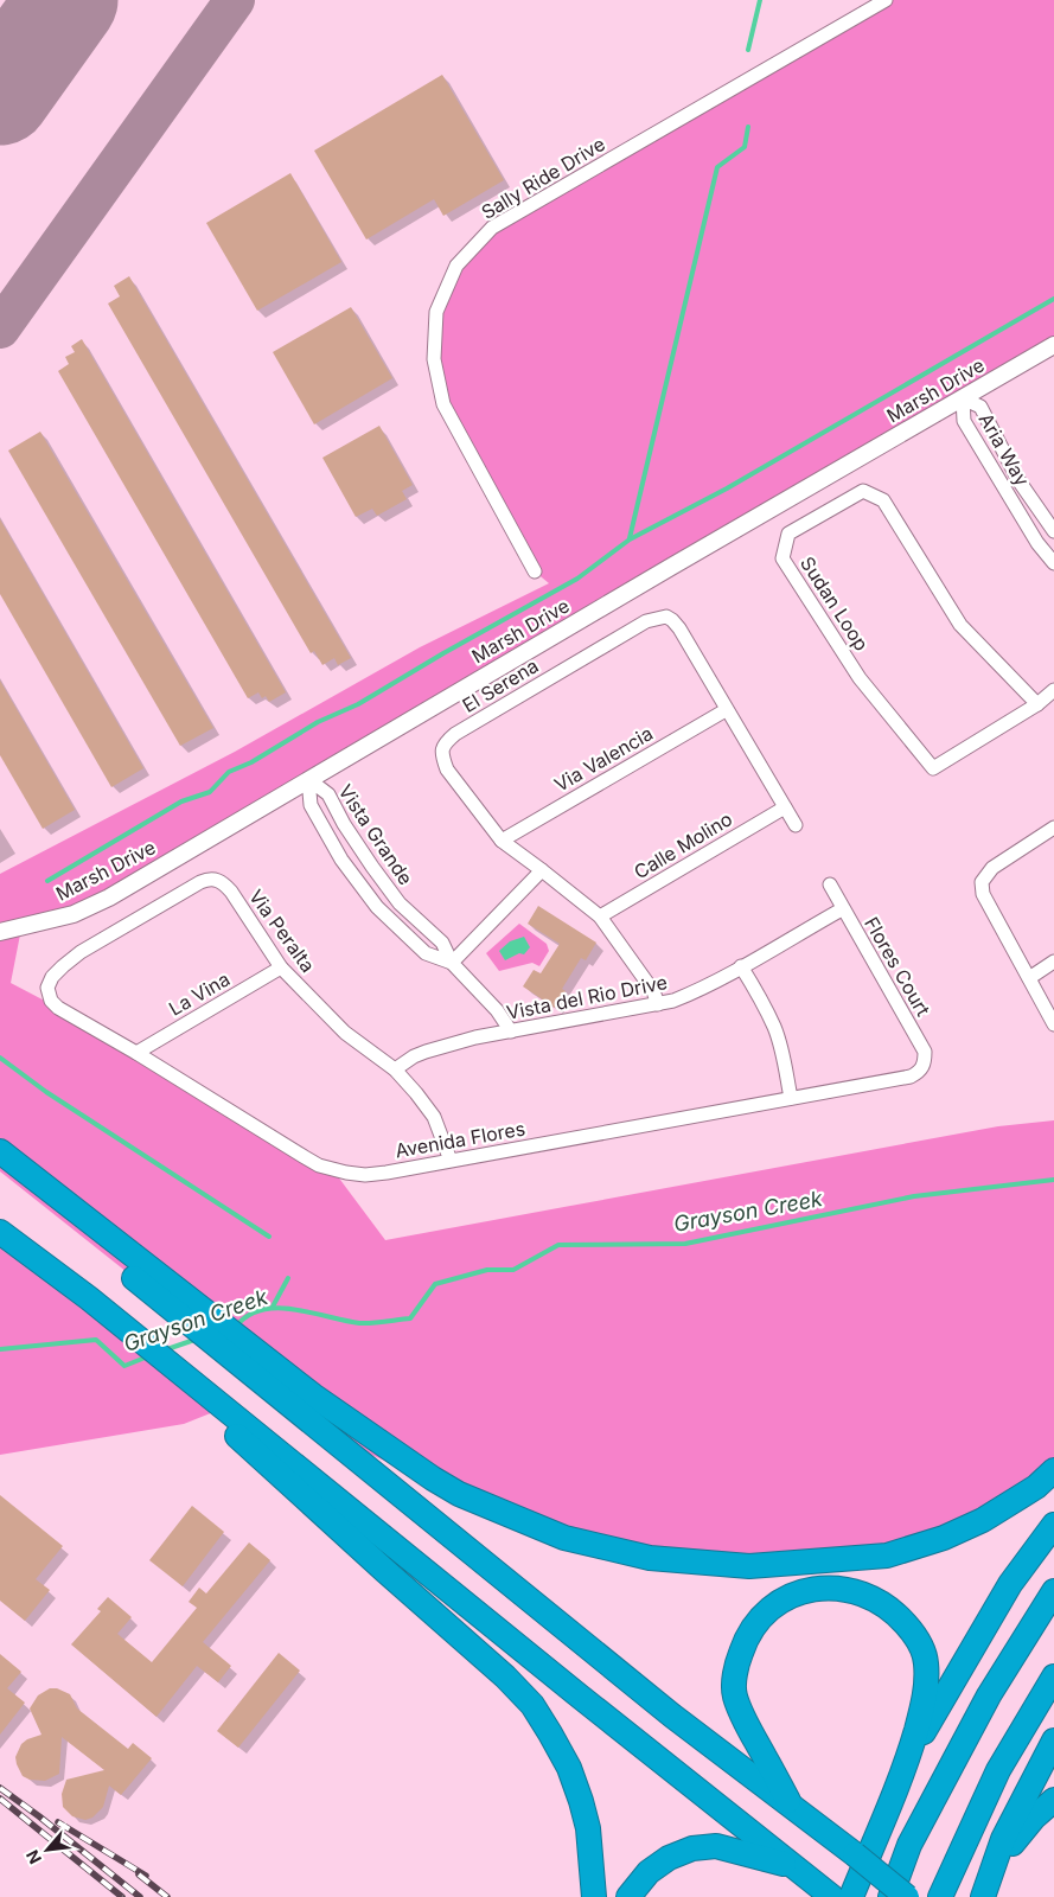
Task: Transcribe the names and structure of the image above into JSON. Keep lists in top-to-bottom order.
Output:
{
  "streets": {
    "street": [
      "Sally Ride Drive",
      "Marsh Drive",
      "Aria Way",
      "Sudan Loop",
      "El Serena",
      "Via Valencia",
      "Vista Grande",
      "Calle Molino",
      "Via Peralta",
      "Flores Court",
      "La Vina",
      "Vista del Rio Drive",
      "Avenida Flores"
    ]
  },
  "crossings": [
    ["Marsh Drive", "Aria Way"],
    ["Marsh Drive", "Vista Grande"],
    ["El Serena", "Via Valencia"],
    ["El Serena", "Calle Molino"],
    ["El Serena", "Vista del Rio Drive"],
    ["Vista Grande", "Vista del Rio Drive"],
    ["Via Peralta", "La Vina"],
    ["Via Peralta", "Vista del Rio Drive"],
    ["Via Peralta", "Avenida Flores"],
    ["Flores Court", "Vista del Rio Drive"],
    ["Flores Court", "Avenida Flores"],
    ["La Vina", "Avenida Flores"]
  ],
  "water": ["Grayson Creek"],
  "north": "bottom left"
}
